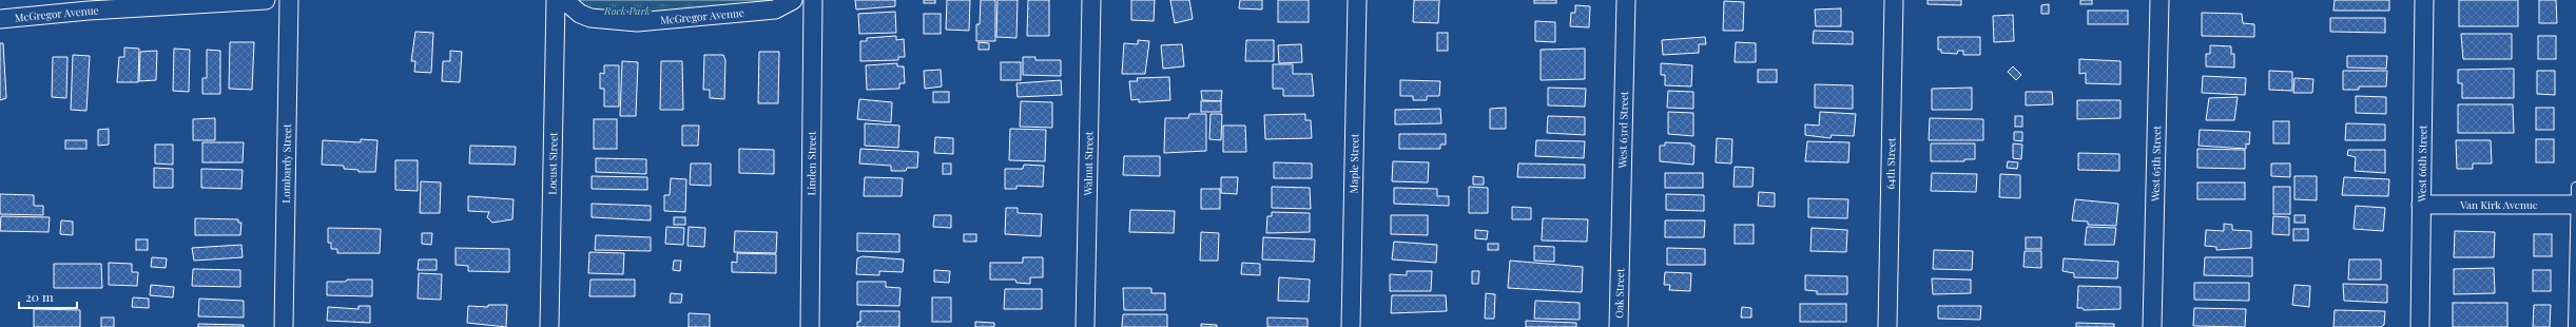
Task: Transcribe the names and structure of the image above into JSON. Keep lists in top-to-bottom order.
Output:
{
  "streets": {
    "street": [
      "McGregor Avenue",
      "West 63rd Street",
      "Lombardy Street",
      "Locust Street",
      "Linden Street",
      "Walnut Street",
      "Maple Street",
      "64th Street",
      "West 65th Street",
      "West 66th Street",
      "Van Kirk Avenue",
      "Oak Street"
    ]
  },
  "crossings": [
    ["West 63rd Street", "Oak Street"],
    ["West 66th Street", "Van Kirk Avenue"]
  ],
  "parks": ["Rock Park"],
  "scale_bar": "20 m"
}
